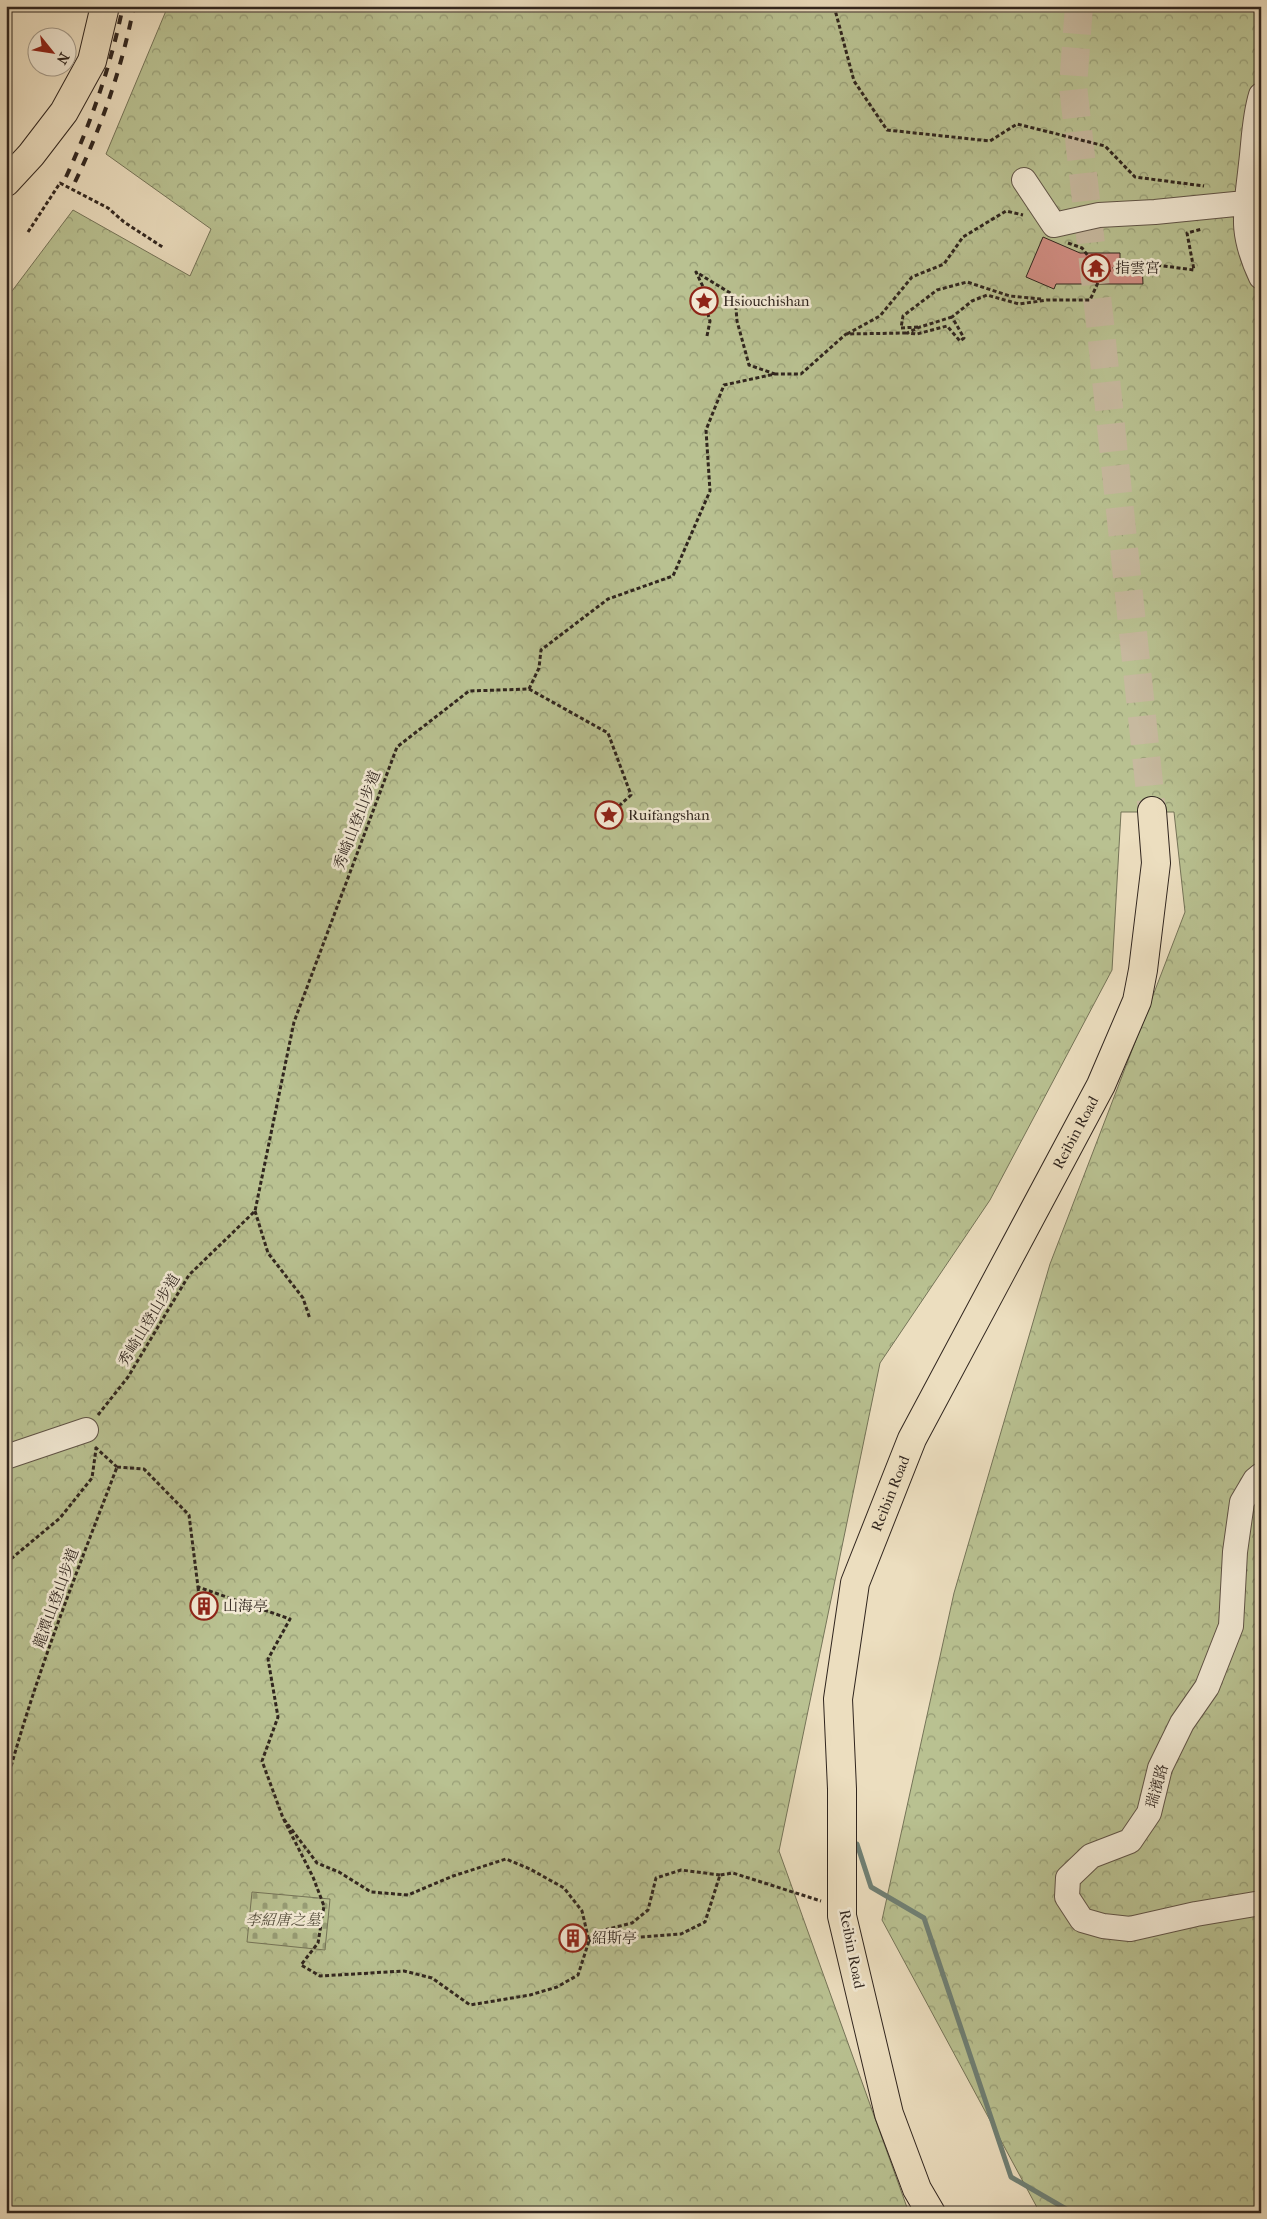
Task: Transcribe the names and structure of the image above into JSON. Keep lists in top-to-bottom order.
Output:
{
  "streets": {
    "main road": ["Reibin Road"],
    "street": ["瑞濱路"],
    "path": ["秀崎山登山步道", "龍潭山登山步道"]
  },
  "parks": ["李紹唐之墓"],
  "places": {
    "temple": ["指雲宮"],
    "place": ["Hsiouchishan", "Ruifangshan"],
    "building": ["山海亭", "紹斯亭"]
  },
  "north": "bottom right"
}
